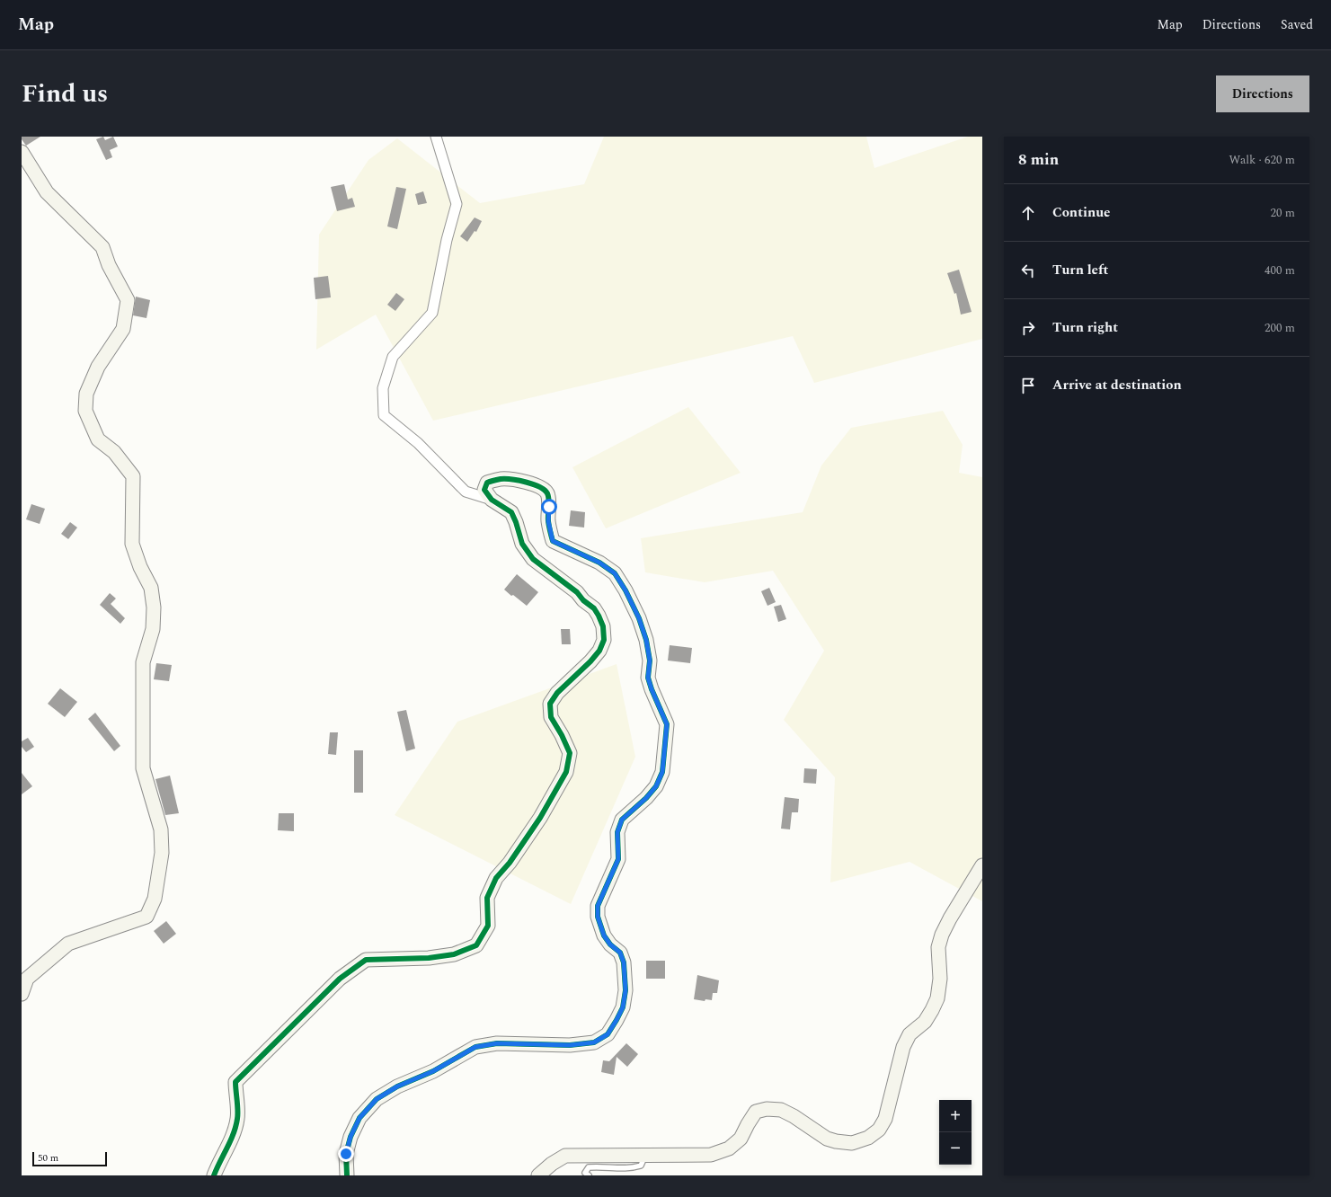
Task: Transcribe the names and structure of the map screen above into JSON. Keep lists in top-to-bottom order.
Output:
{
  "scale_bar": "50 m",
  "page": {
    "header": "Map",
    "nav": ["Map", "Directions", "Saved"],
    "title": "Find us",
    "buttons": "Directions",
    "heading": ["8 min", "Walk · 620 m"],
    "list": [
      ["Continue", "20 m"],
      ["Turn left", "400 m"],
      ["Turn right", "200 m"],
      "Arrive at destination"
    ],
    "map_buttons": ["+", "−"],
    "scale": "50 m"
  }
}
